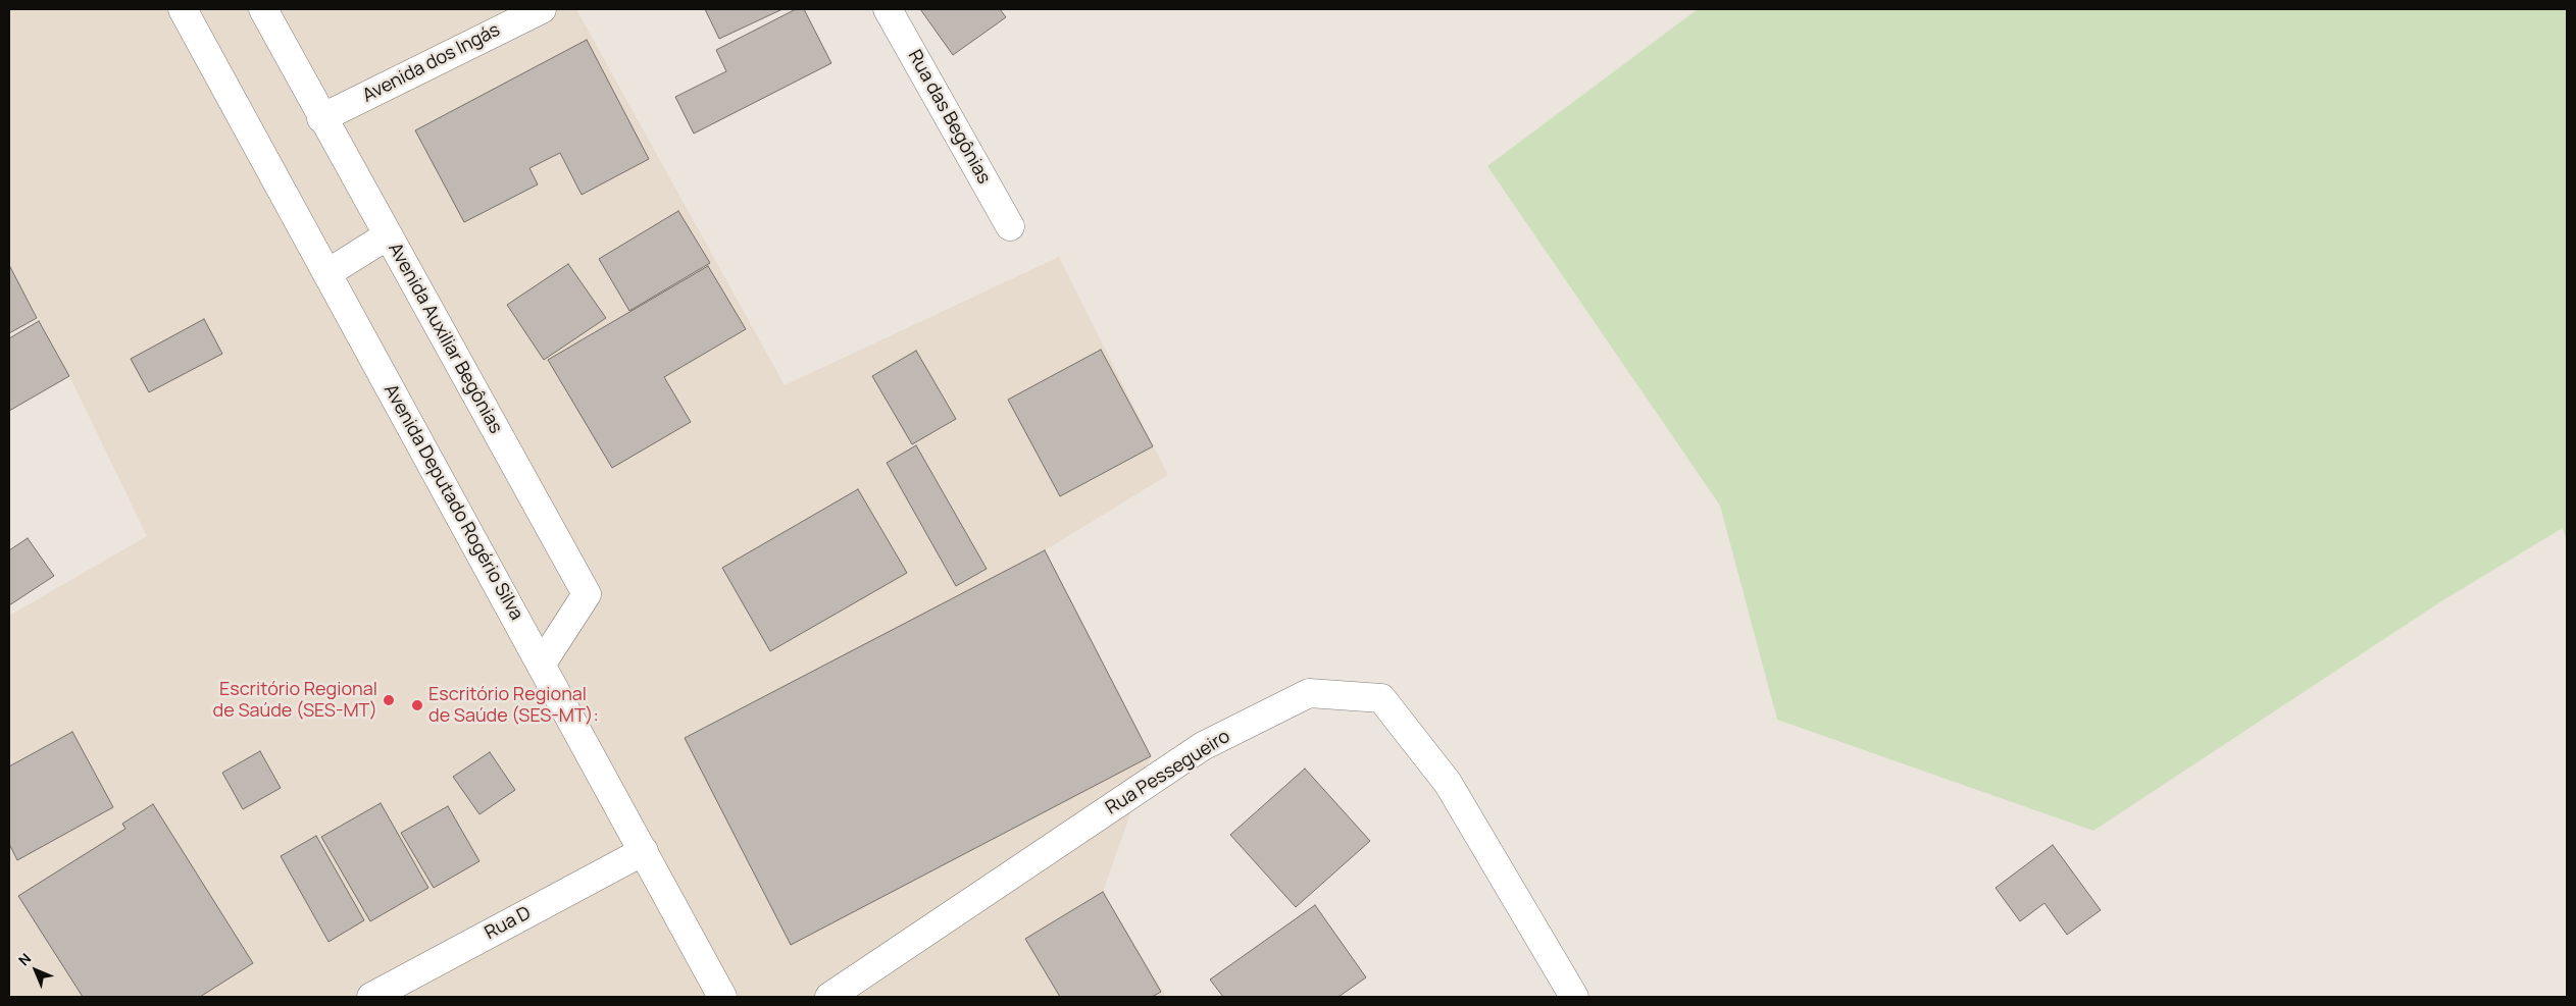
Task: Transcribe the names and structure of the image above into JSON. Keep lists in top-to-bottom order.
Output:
{
  "streets": {
    "street": [
      "Avenida dos Ingás",
      "Rua das Begônias",
      "Avenida Auxiliar Begônias",
      "Avenida Deputado Rogério Silva",
      "Rua Pessegueiro",
      "Rua D"
    ]
  },
  "crossings": [
    ["Avenida dos Ingás", "Avenida Auxiliar Begônias"],
    ["Avenida Auxiliar Begônias", "Avenida Deputado Rogério Silva"],
    ["Avenida Deputado Rogério Silva", "Rua D"]
  ],
  "places": ["Escritório Regional de Saúde (SES-MT)", "Escritório Regional de Saúde (SES-MT):"],
  "north": "top left"
}
